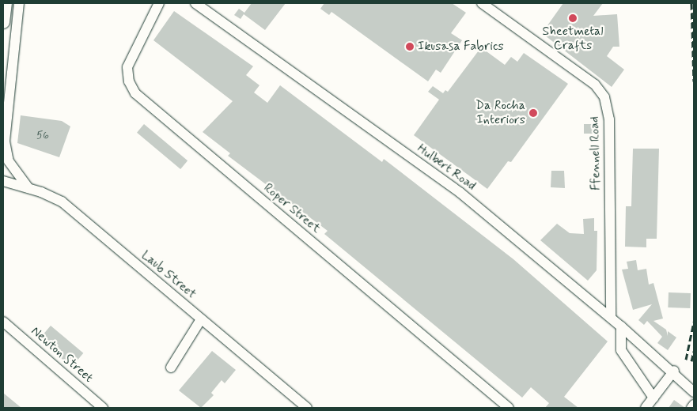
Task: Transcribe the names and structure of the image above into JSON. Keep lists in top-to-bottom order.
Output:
{
  "streets": {
    "street": [
      "Ffennell Road",
      "Hulbert Road",
      "Roper Street",
      "Laub Street",
      "Newton Street"
    ]
  },
  "crossings": [
    ["Ffennell Road", "Hulbert Road"]
  ],
  "places": ["Sheetmetal Crafts", "Ikusasa Fabrics", "Da Rocha Interiors"],
  "house_numbers": ["56"]
}
